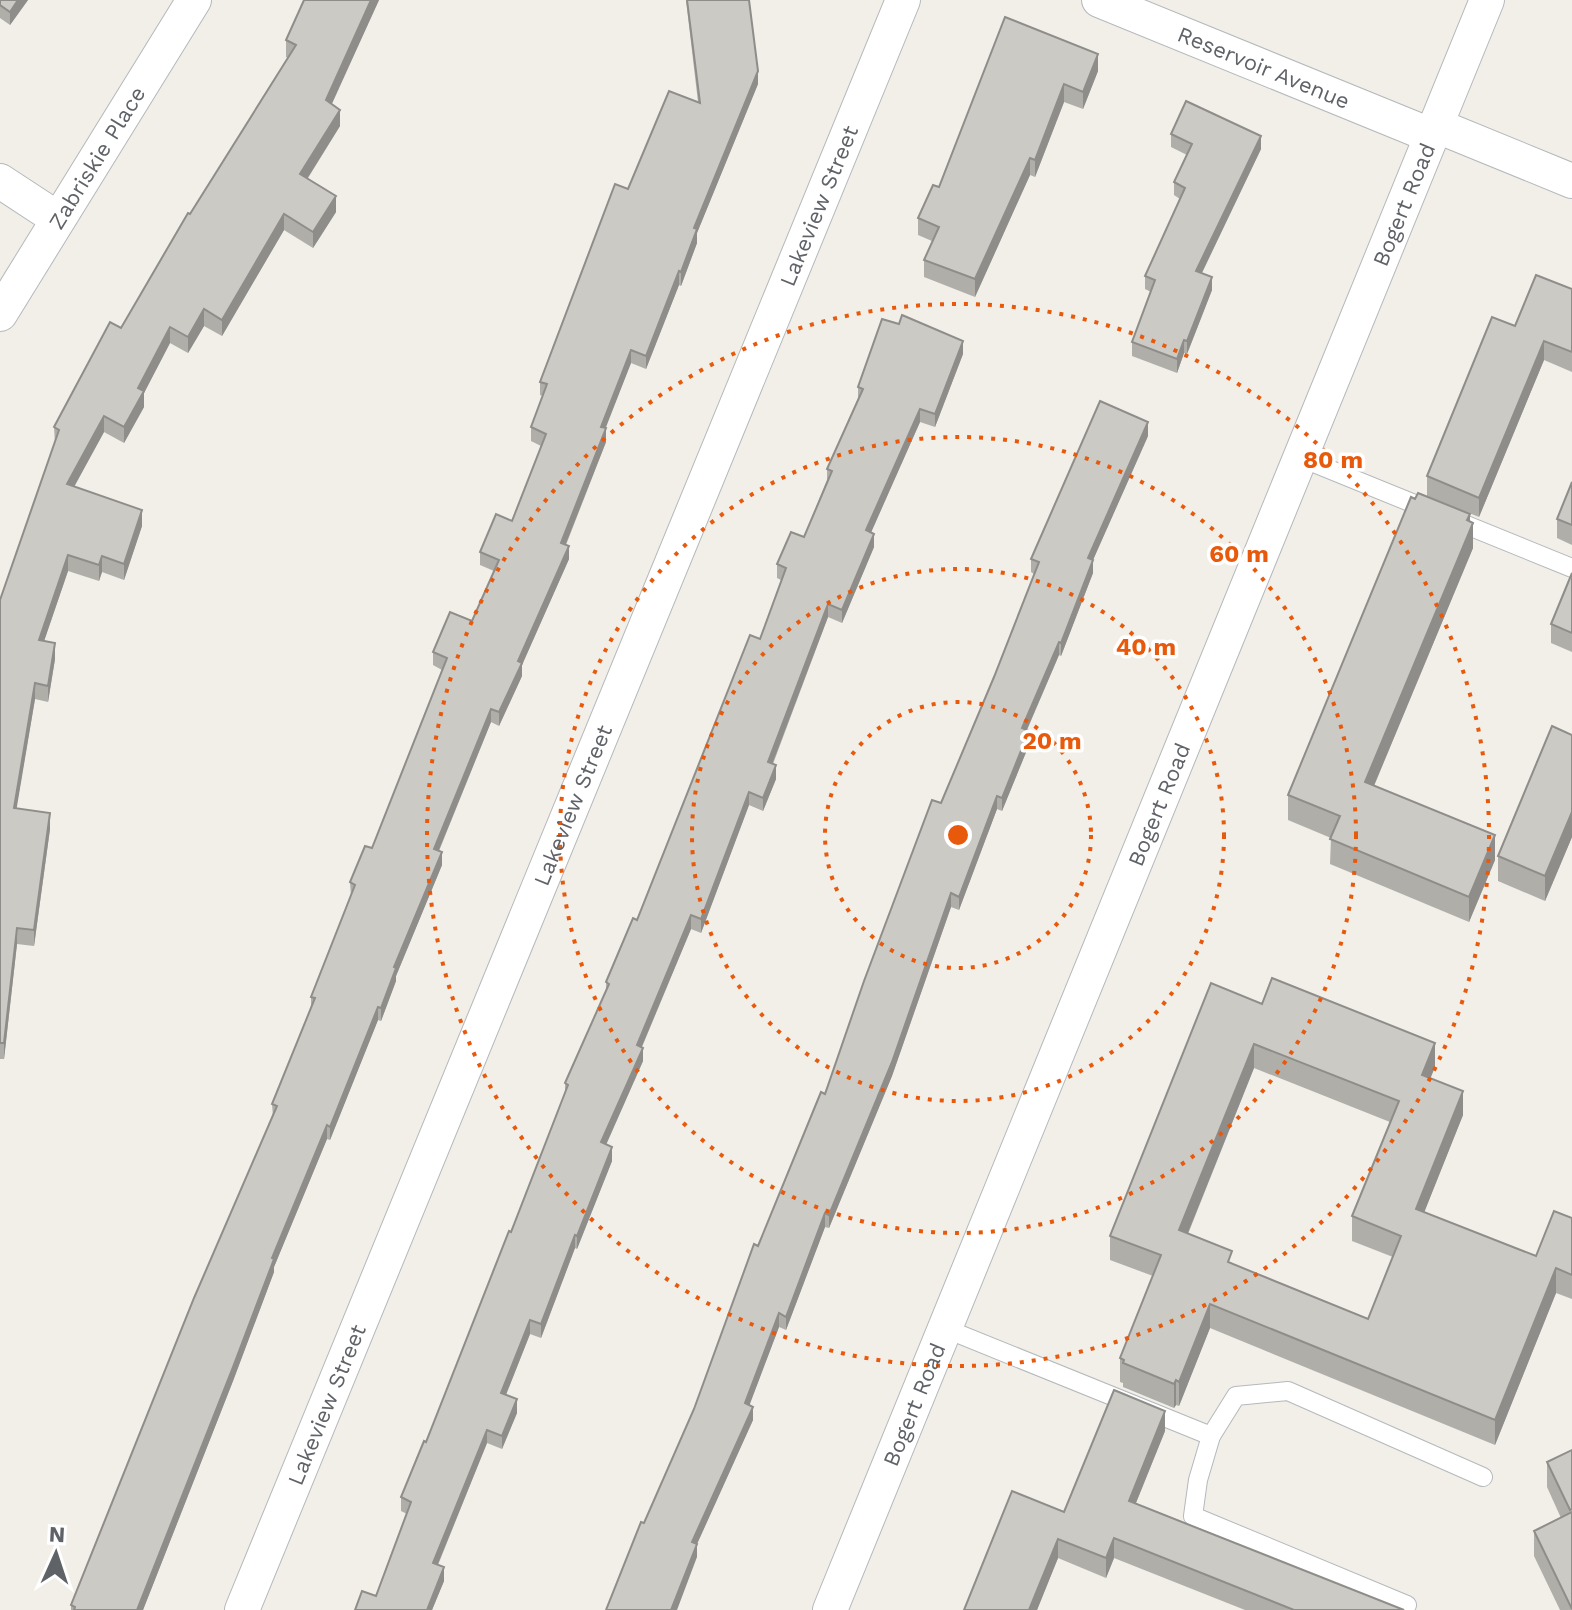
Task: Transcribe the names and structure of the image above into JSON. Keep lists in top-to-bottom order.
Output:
{
  "streets": {
    "street": [
      "Reservoir Avenue",
      "Zabriskie Place",
      "Lakeview Street",
      "Bogert Road"
    ]
  },
  "crossings": [
    ["Reservoir Avenue", "Bogert Road"]
  ],
  "north": "top",
  "rings": [
    "80 m",
    "60 m",
    "40 m",
    "20 m"
  ]
}
